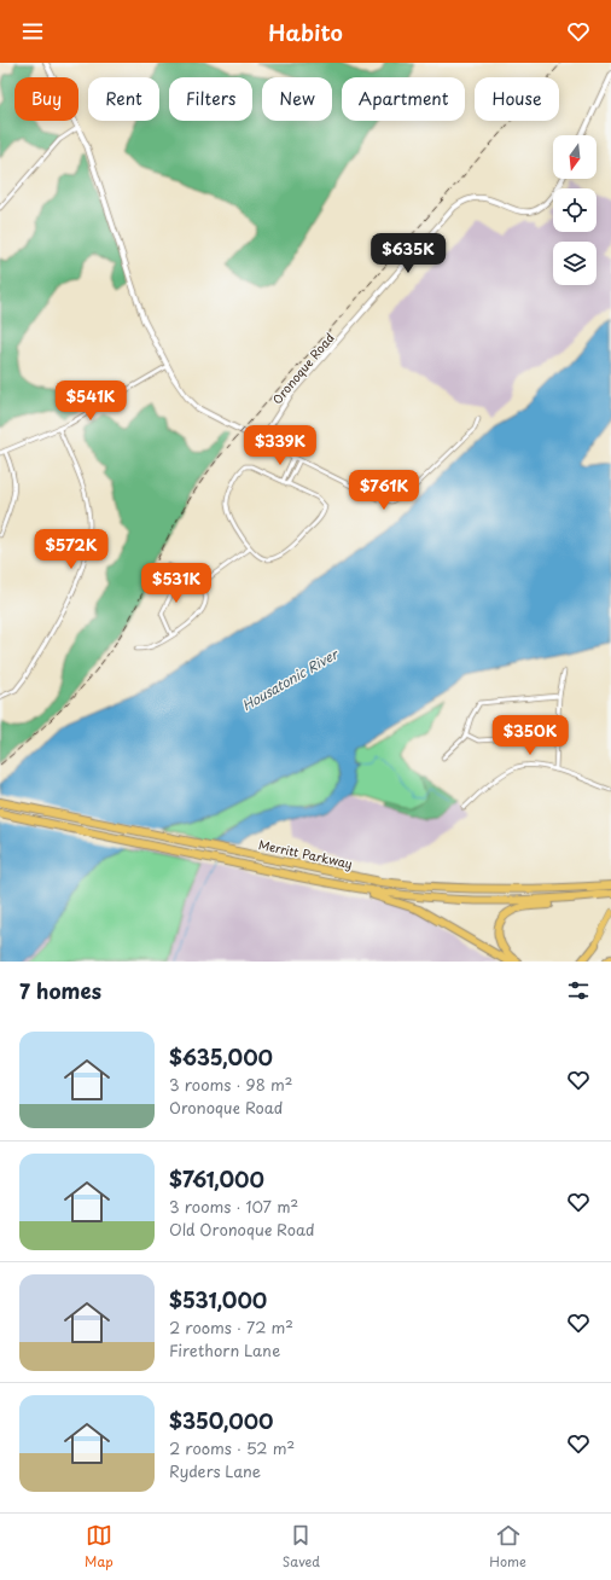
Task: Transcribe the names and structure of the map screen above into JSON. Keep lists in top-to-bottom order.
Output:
{
  "streets": {
    "highway": ["Merritt Parkway"],
    "street": ["Oronoque Road"]
  },
  "water": ["Housatonic River"],
  "north": "bottom",
  "page": {
    "header": "Habito",
    "chip": [
      "Buy",
      "Rent",
      "Filters",
      "New",
      "Apartment",
      "House"
    ],
    "price": [
      "$635K",
      "$541K",
      "$339K",
      "$761K",
      "$572K",
      "$531K",
      "$350K"
    ],
    "heading": "7 homes",
    "list": [
      {
        "name": "$635,000",
        "note": "3 rooms · 98 m² · Oronoque Road"
      },
      {
        "name": "$761,000",
        "note": "3 rooms · 107 m² · Old Oronoque Road"
      },
      {
        "name": "$531,000",
        "note": "2 rooms · 72 m² · Firethorn Lane"
      },
      {
        "name": "$350,000",
        "note": "2 rooms · 52 m² · Ryders Lane"
      }
    ],
    "tabs": ["Map", "Saved", "Home"]
  }
}
